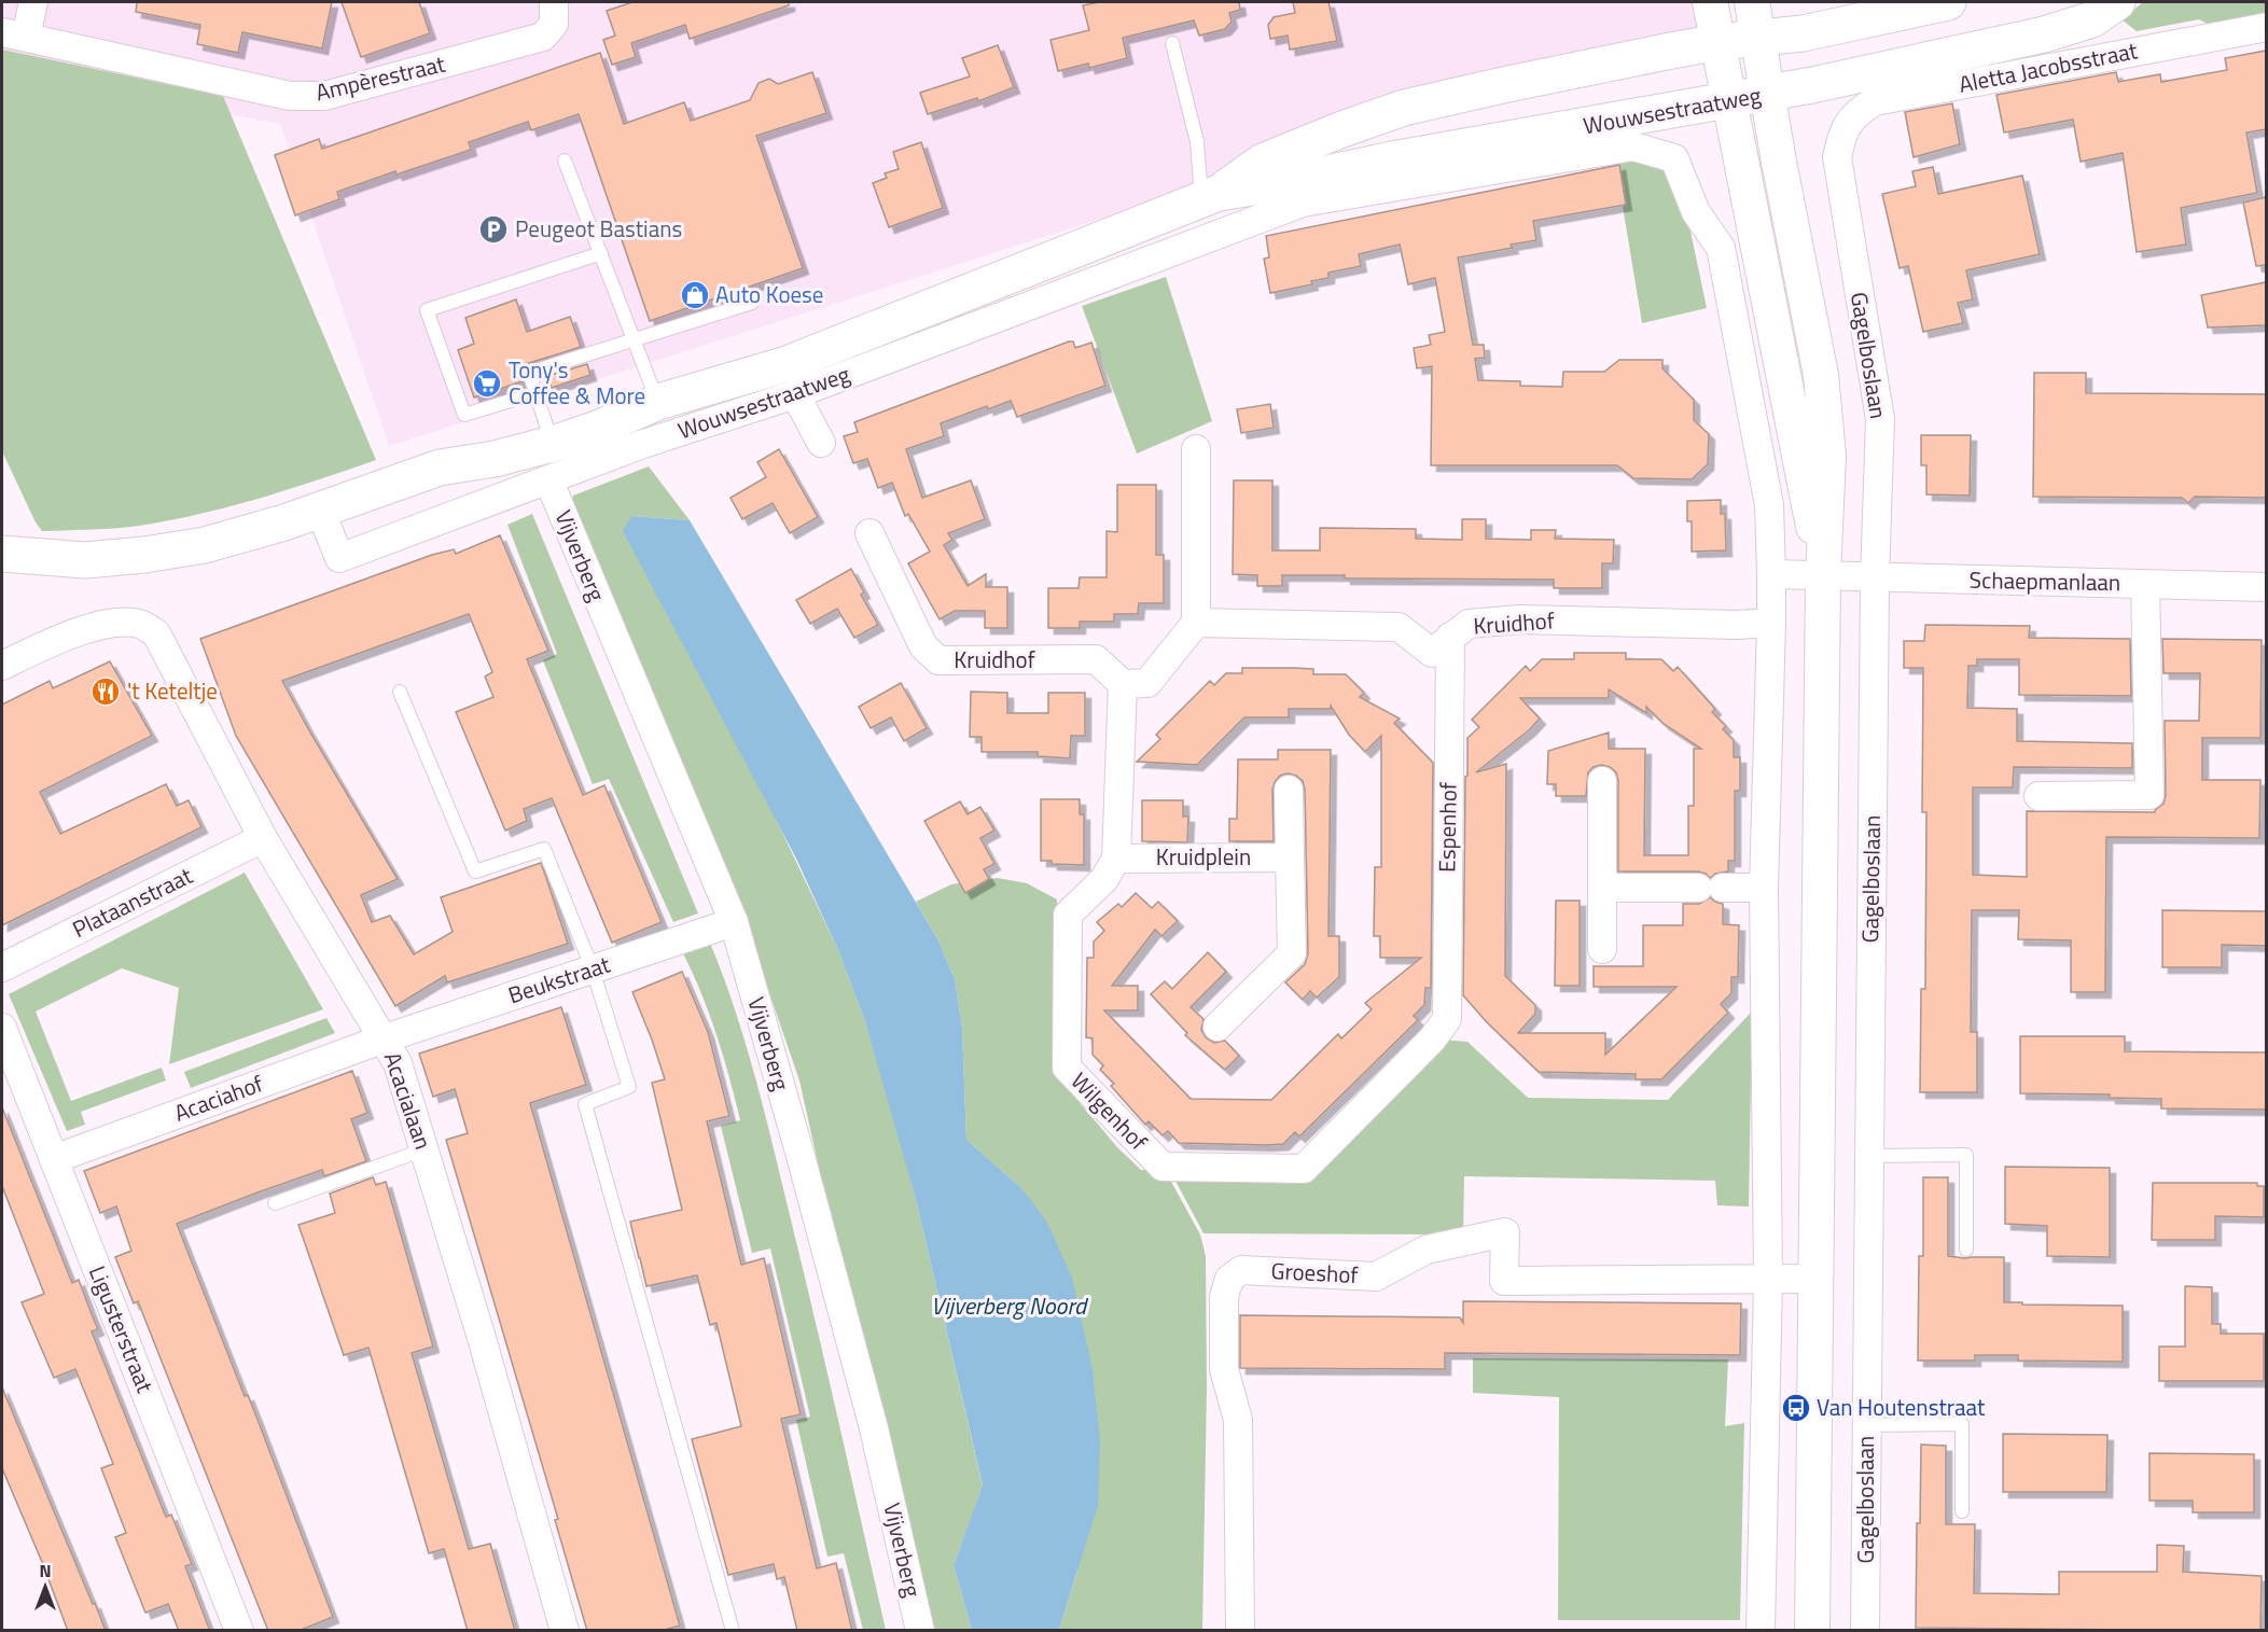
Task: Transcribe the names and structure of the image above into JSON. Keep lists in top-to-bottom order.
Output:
{
  "streets": {
    "main road": ["Wouwsestraatweg"],
    "street": [
      "Aletta Jacobsstraat",
      "Ampèrestraat",
      "Gagelboslaan",
      "Vijverberg",
      "Schaepmanlaan",
      "Kruidhof",
      "Espenhof",
      "Kruidplein",
      "Plataanstraat",
      "Beukstraat",
      "Acaciahof",
      "Acacialaan",
      "Wilgenhof",
      "Groeshof",
      "Ligusterstraat"
    ]
  },
  "crossings": [
    ["Aletta Jacobsstraat", "Gagelboslaan"],
    ["Wouwsestraatweg", "Vijverberg"],
    ["Gagelboslaan", "Schaepmanlaan"],
    ["Vijverberg", "Beukstraat"],
    ["Kruidhof", "Espenhof"],
    ["Espenhof", "Wilgenhof"],
    ["Kruidplein", "Wilgenhof"],
    ["Plataanstraat", "Acacialaan"],
    ["Beukstraat", "Acaciahof"],
    ["Beukstraat", "Acacialaan"],
    ["Acaciahof", "Acacialaan"],
    ["Acaciahof", "Ligusterstraat"]
  ],
  "water": ["Vijverberg Noord"],
  "places": {
    "parking": ["Peugeot Bastians"],
    "shop": ["Auto Koese"],
    "supermarket": ["Tony's Coffee & More"],
    "restaurant": ["'t Keteltje"],
    "bus stop": ["Van Houtenstraat"]
  },
  "north": "top"
}
